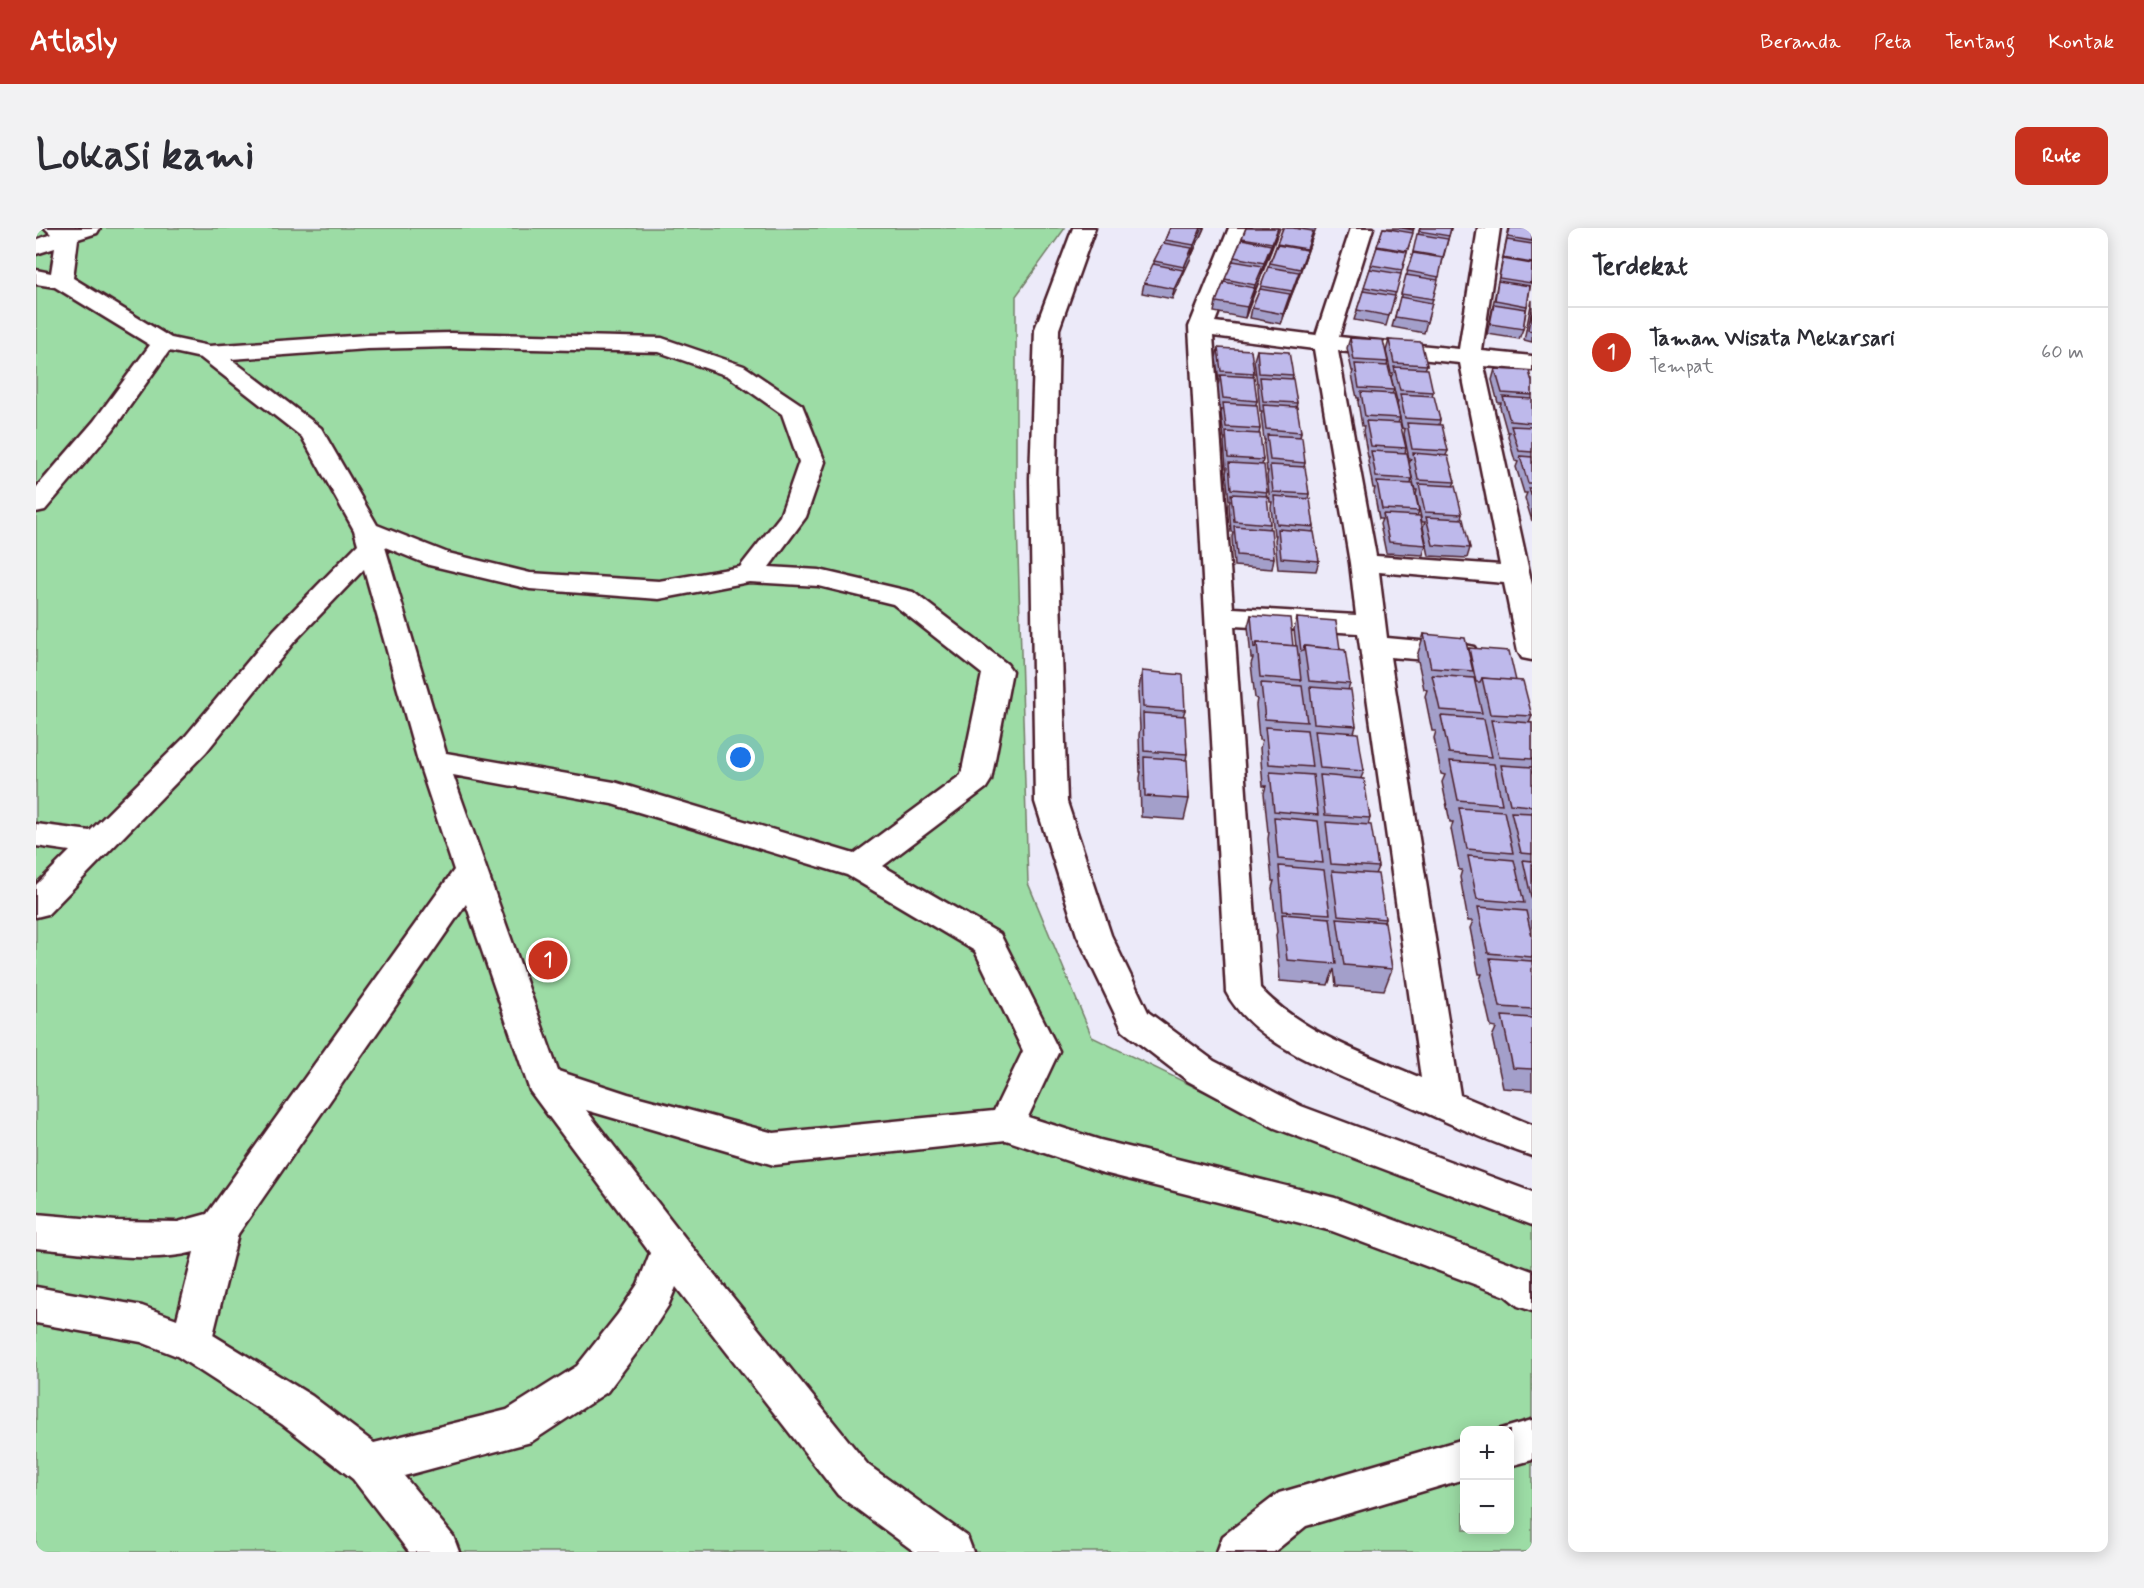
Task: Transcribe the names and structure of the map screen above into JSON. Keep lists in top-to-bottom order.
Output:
{
  "page": {
    "header": "Atlasly",
    "nav": [
      "Beranda",
      "Peta",
      "Tentang",
      "Kontak"
    ],
    "buttons": "Rute",
    "title": "Lokasi kami",
    "heading": "Terdekat",
    "list": [
      {
        "mark": "1",
        "name": "Taman Wisata Mekarsari",
        "note": "Tempat",
        "value": "60 m"
      }
    ],
    "pins": "1",
    "map_buttons": ["+", "−"]
  }
}
